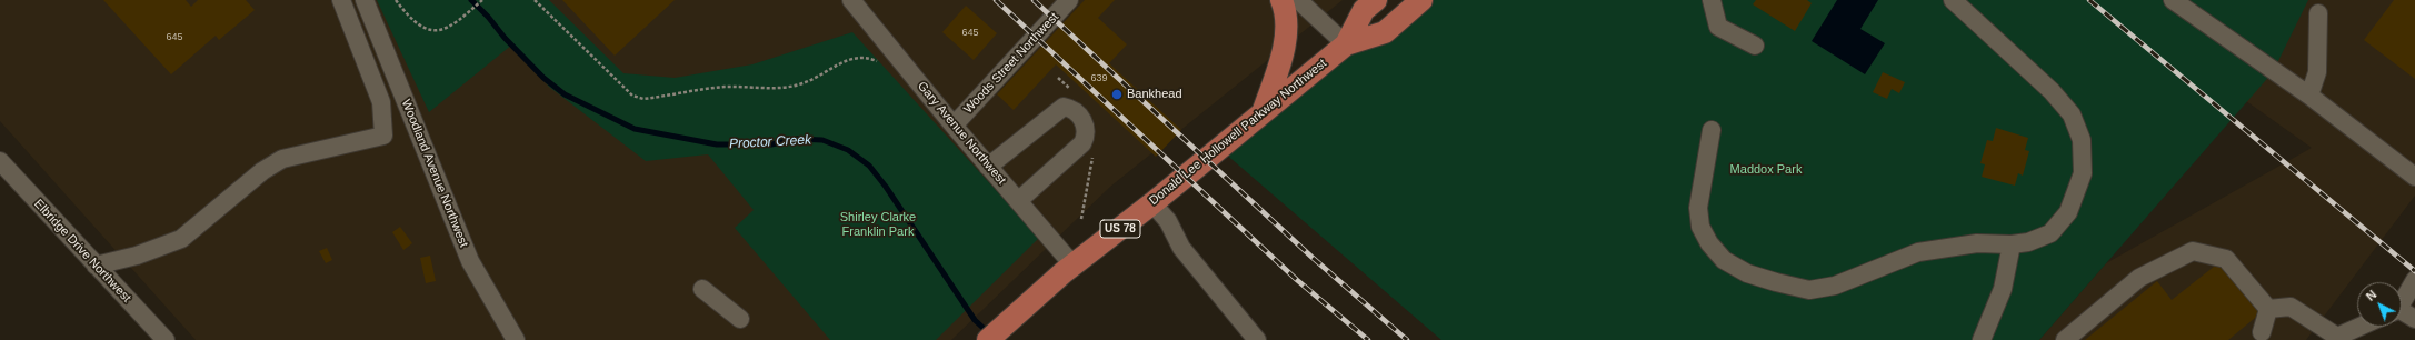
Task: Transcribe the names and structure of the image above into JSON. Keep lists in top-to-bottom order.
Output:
{
  "streets": {
    "main road": ["Donald Lee Hollowell Parkway Northwest", "US 78"],
    "street": [
      "Woods Street Northwest",
      "Gary Avenue Northwest",
      "Woodland Avenue Northwest",
      "Elbridge Drive Northwest"
    ]
  },
  "crossings": [
    ["Woods Street Northwest", "Gary Avenue Northwest"],
    ["Donald Lee Hollowell Parkway Northwest", "Gary Avenue Northwest"]
  ],
  "water": ["Proctor Creek"],
  "parks": ["Maddox Park", "Shirley Clarke Franklin Park"],
  "places": ["Bankhead"],
  "house_numbers": ["645", "645", "639"],
  "north": "top left"
}
